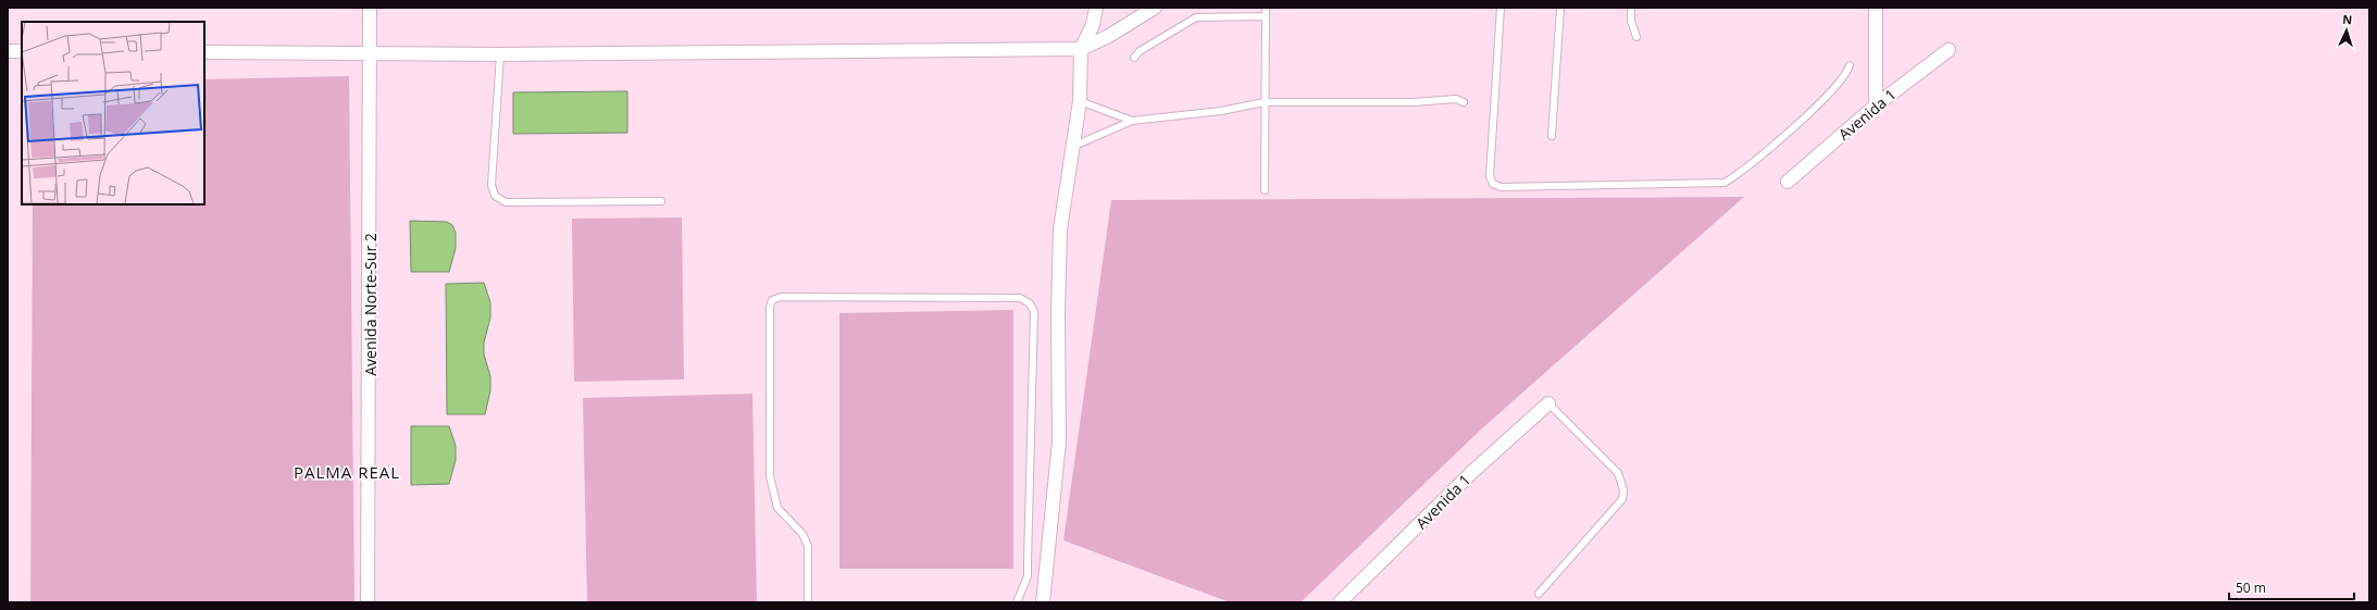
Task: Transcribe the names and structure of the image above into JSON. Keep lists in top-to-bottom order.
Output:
{
  "streets": {
    "street": ["Avenida 1", "Avenida Norte-Sur 2"]
  },
  "districts": ["PALMA REAL"],
  "scale_bar": "50 m",
  "north": "top"
}
